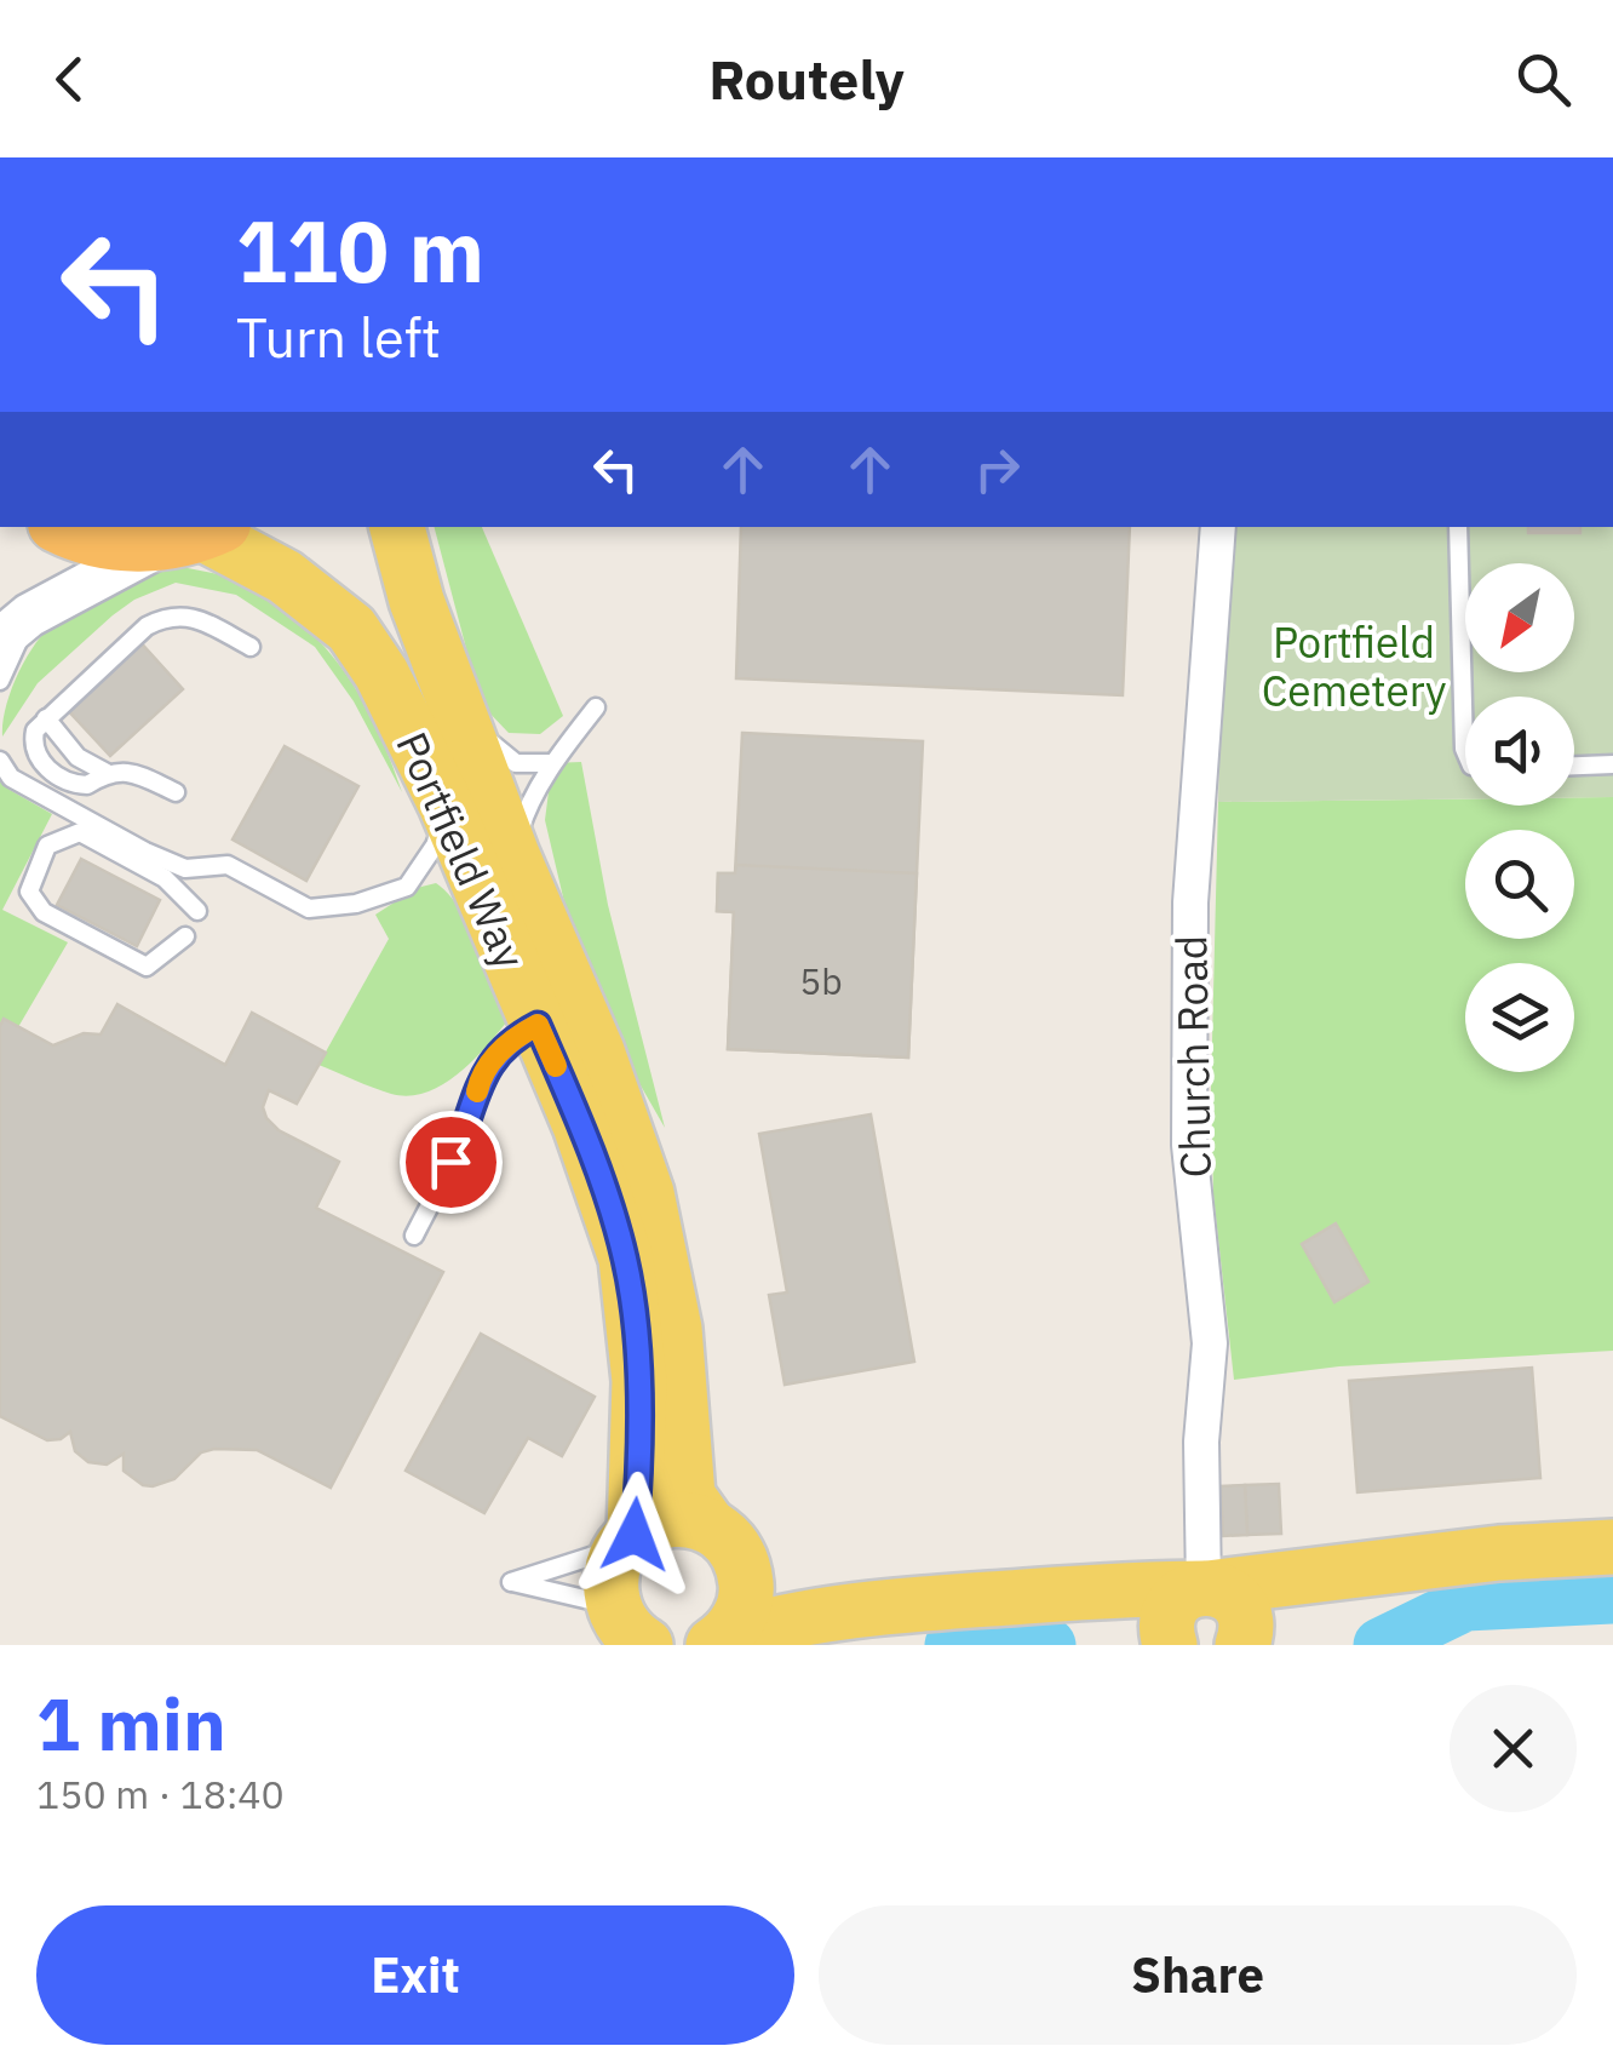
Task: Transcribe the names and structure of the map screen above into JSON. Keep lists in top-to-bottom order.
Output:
{
  "streets": {
    "main road": ["Portfield Way"],
    "street": ["Church Road"]
  },
  "parks": ["Portfield Cemetery"],
  "house_numbers": ["5b"],
  "north": "bottom left",
  "page": {
    "header": "Routely",
    "turn": ["110 m", "Turn left"],
    "heading": ["1 min", "150 m · 18:40"],
    "buttons": ["Exit", "Share"]
  }
}
